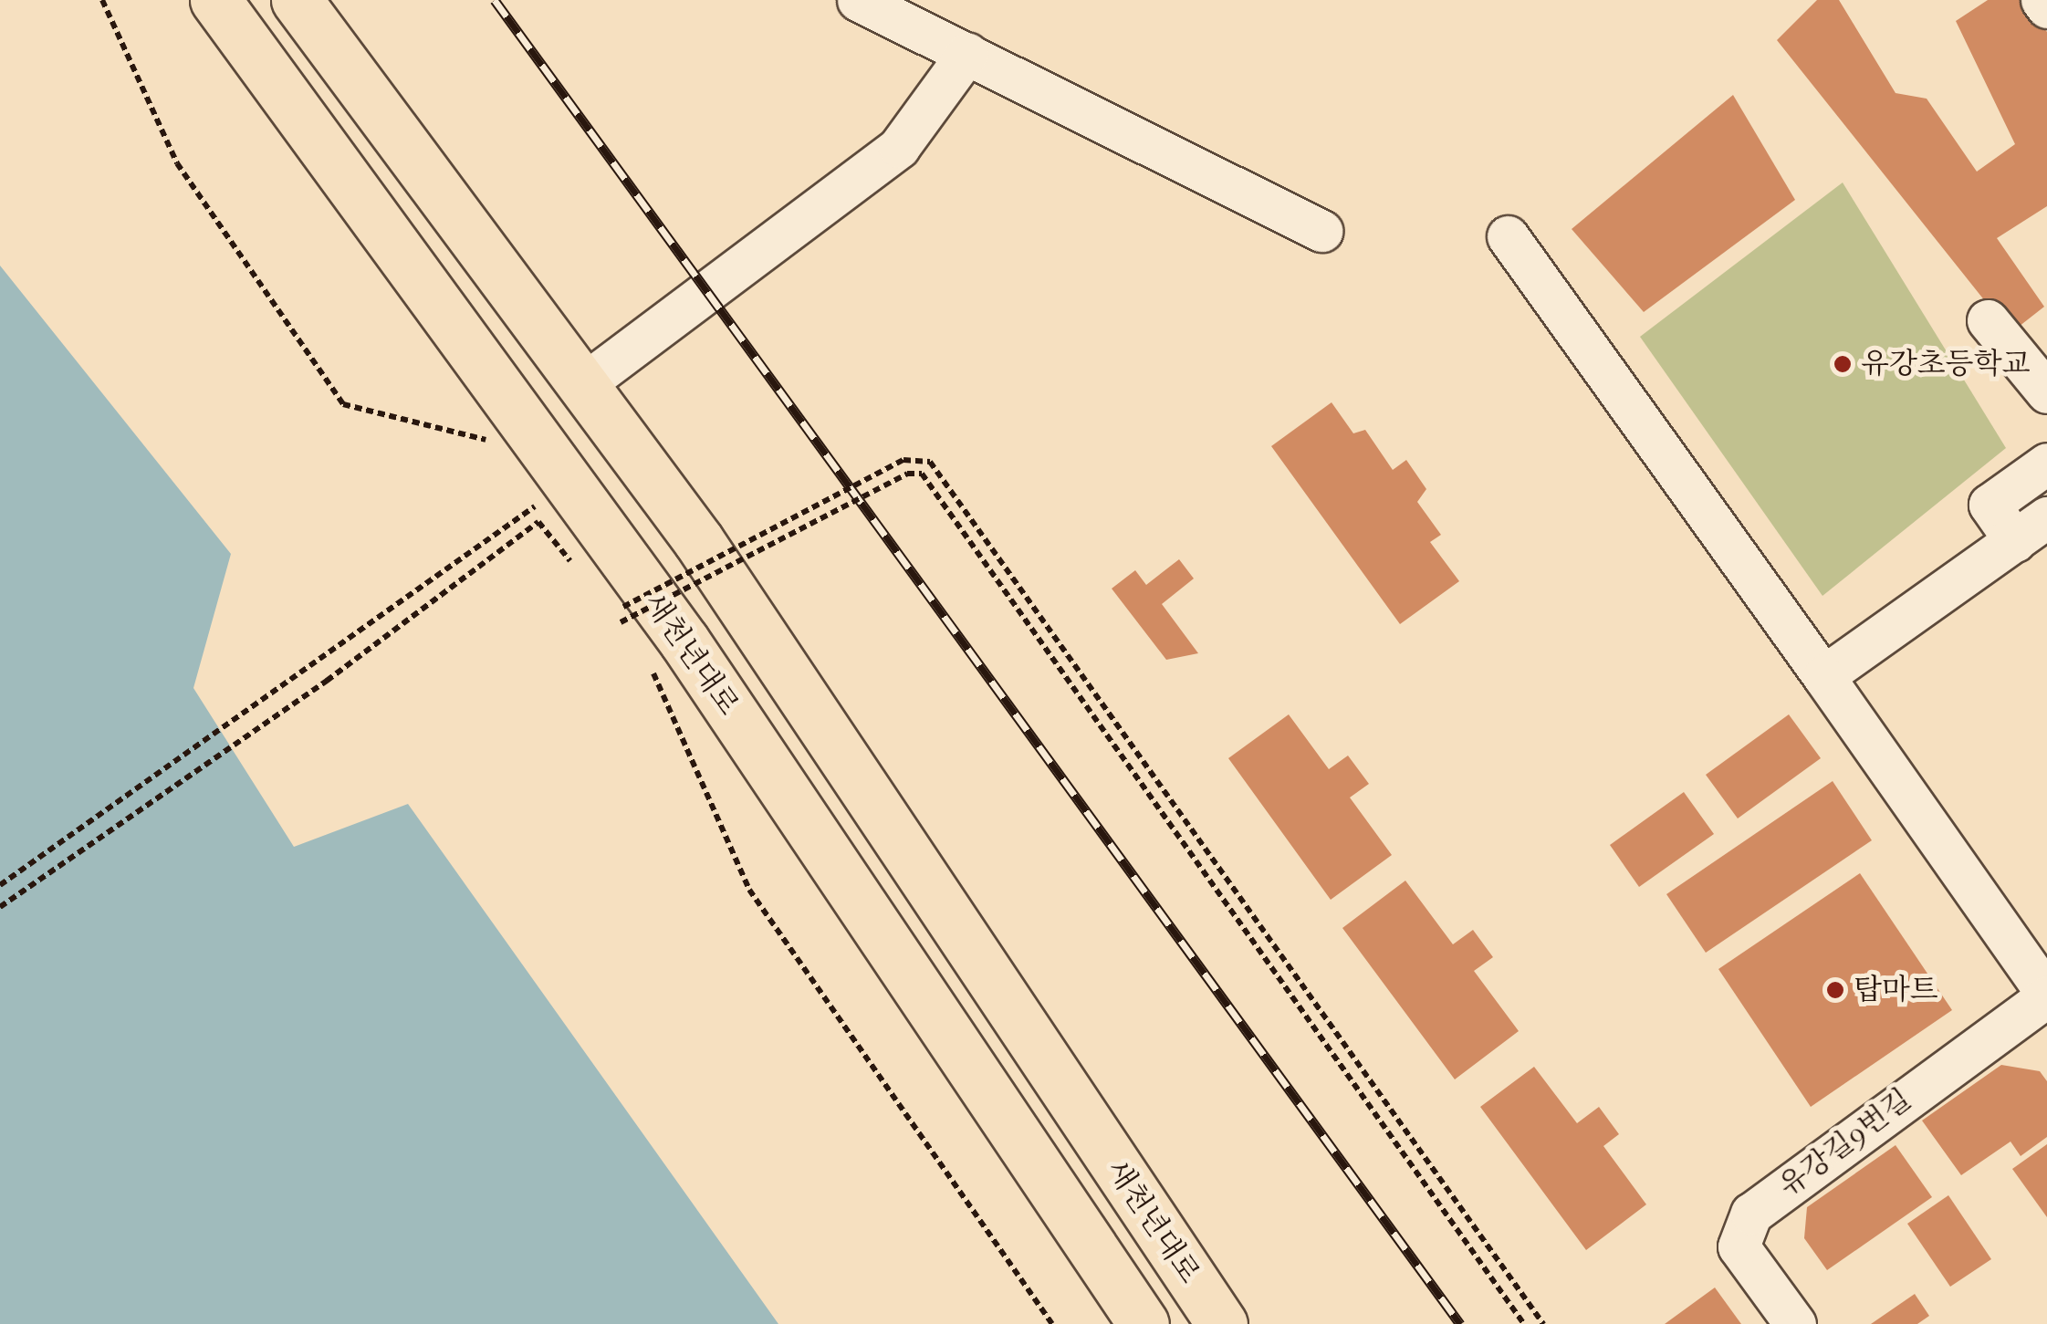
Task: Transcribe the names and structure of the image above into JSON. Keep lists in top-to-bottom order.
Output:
{
  "streets": {
    "highway": ["새천년대로"],
    "street": ["유강길9번길"]
  },
  "places": ["유강초등학교", "탑마트"]
}
